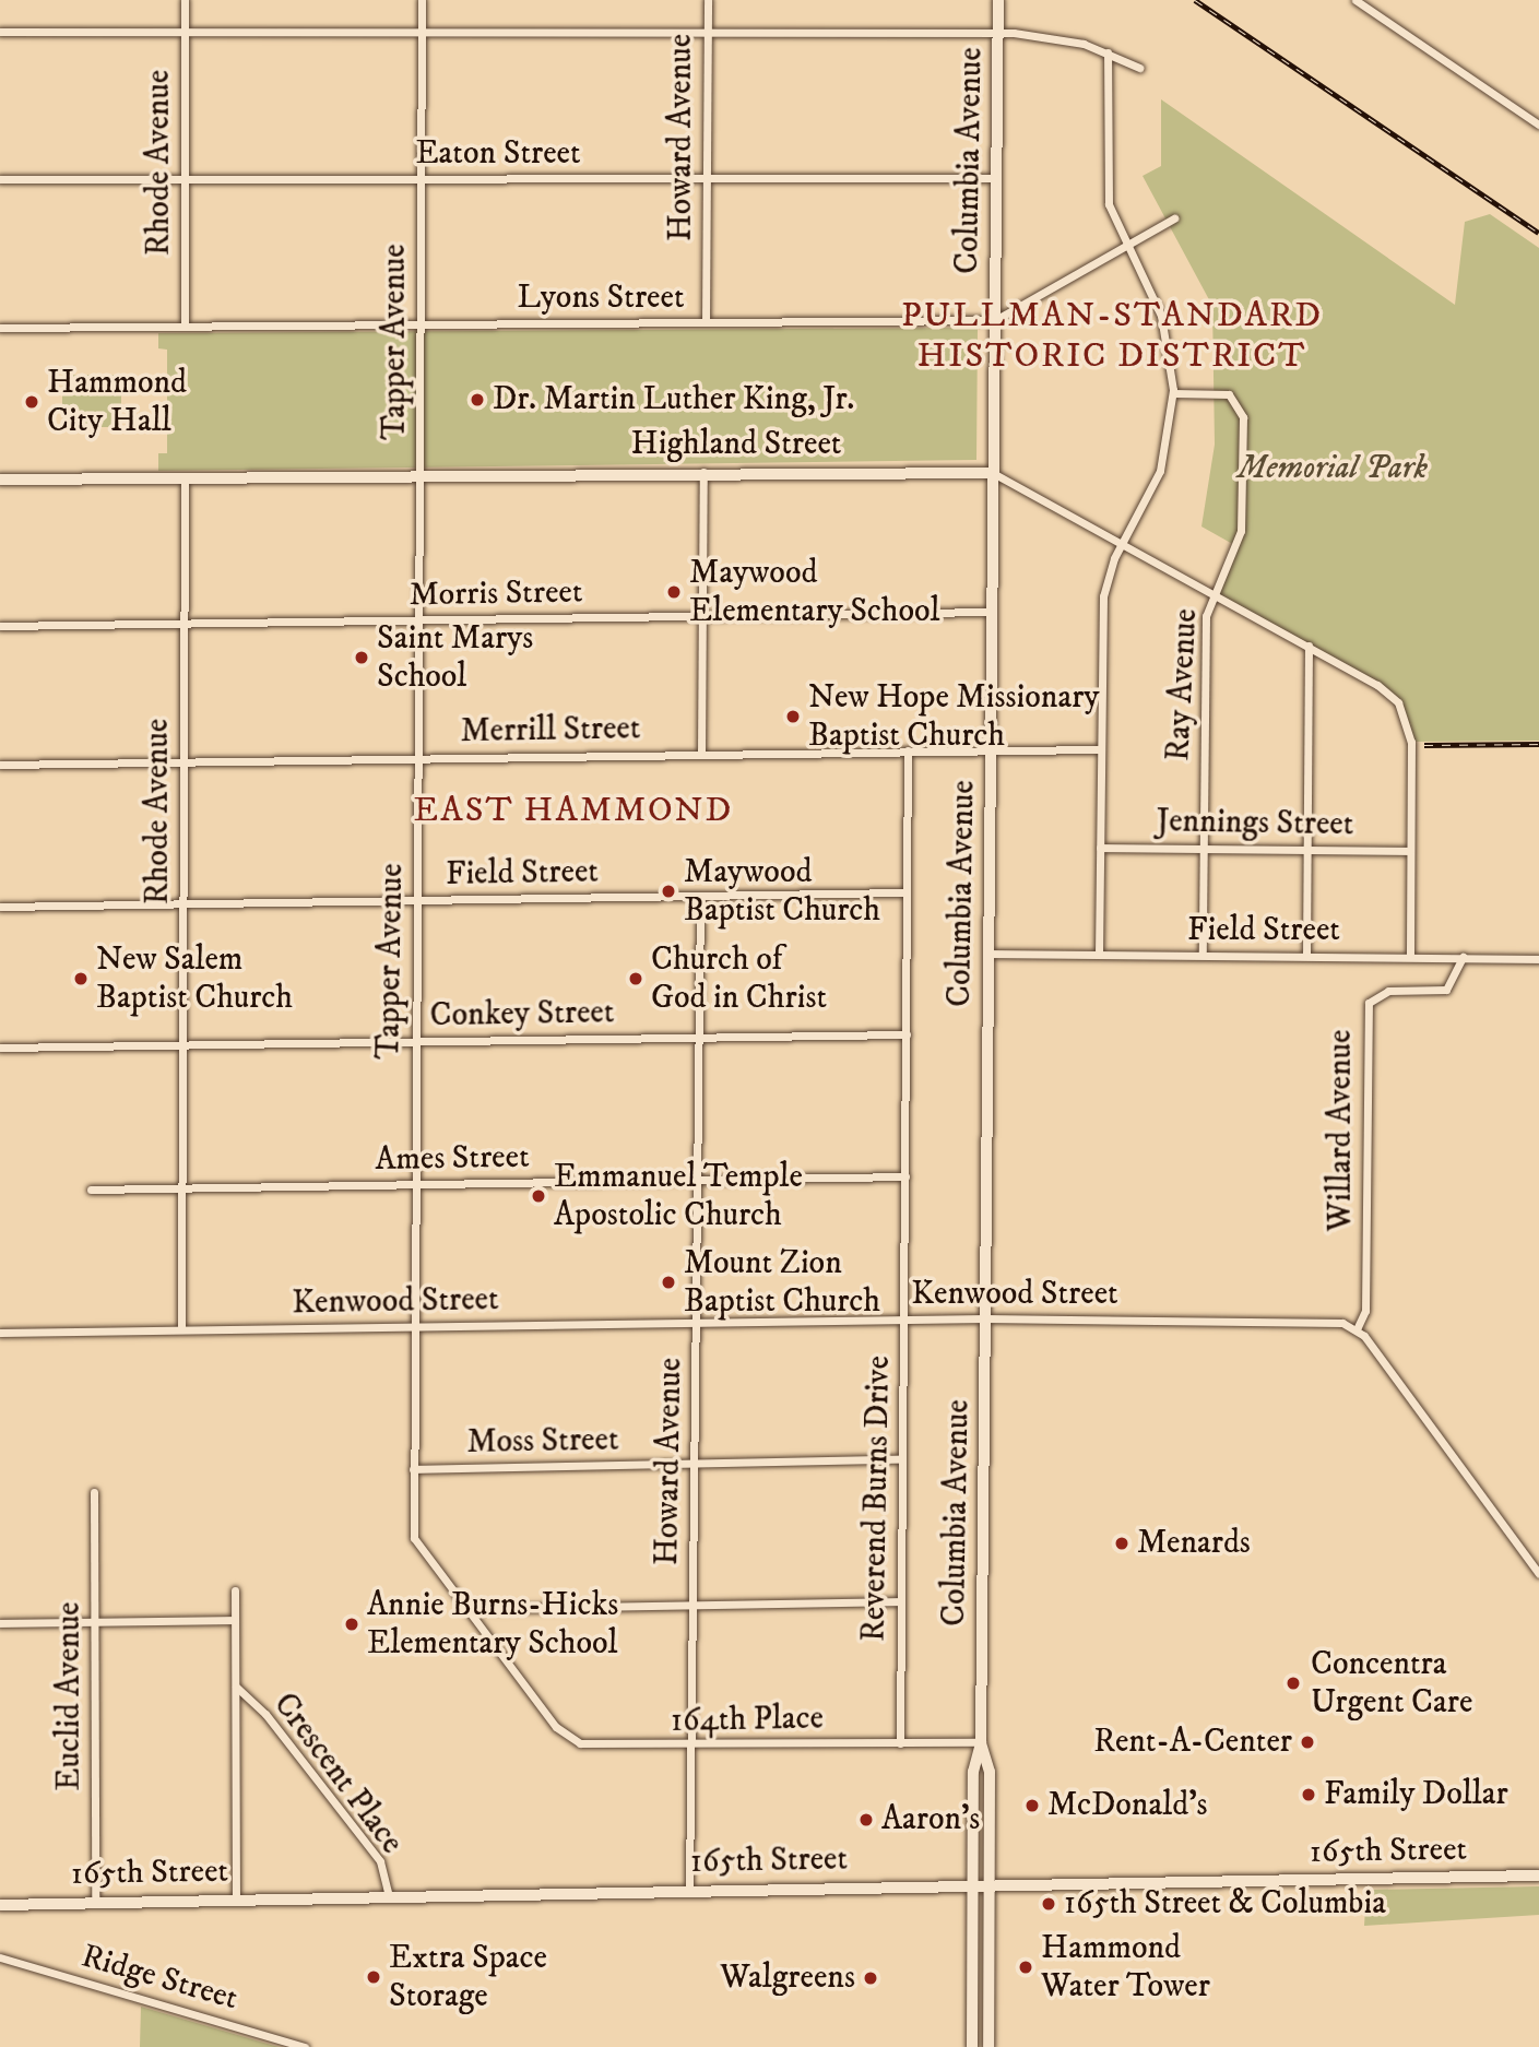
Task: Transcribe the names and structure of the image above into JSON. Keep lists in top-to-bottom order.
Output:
{
  "streets": {
    "street": [
      "Howard Avenue",
      "Eaton Street",
      "Columbia Avenue",
      "Rhode Avenue",
      "Lyons Street",
      "Tapper Avenue",
      "Highland Street",
      "Morris Street",
      "Ray Avenue",
      "Merrill Street",
      "Jennings Street",
      "Field Street",
      "Conkey Street",
      "Willard Avenue",
      "Ames Street",
      "Kenwood Street",
      "Moss Street",
      "Reverend Burns Drive",
      "Euclid Avenue",
      "164th Place",
      "Crescent Place",
      "165th Street",
      "Ridge Street"
    ]
  },
  "crossings": [
    ["Howard Avenue", "Eaton Street"],
    ["Howard Avenue", "Lyons Street"],
    ["Howard Avenue", "Field Street"],
    ["Howard Avenue", "Conkey Street"],
    ["Howard Avenue", "Ames Street"],
    ["Howard Avenue", "Kenwood Street"],
    ["Howard Avenue", "Moss Street"],
    ["Howard Avenue", "164th Place"],
    ["Howard Avenue", "165th Street"],
    ["Eaton Street", "Columbia Avenue"],
    ["Eaton Street", "Rhode Avenue"],
    ["Eaton Street", "Tapper Avenue"],
    ["Columbia Avenue", "Lyons Street"],
    ["Columbia Avenue", "Highland Street"],
    ["Columbia Avenue", "Morris Street"],
    ["Columbia Avenue", "Merrill Street"],
    ["Columbia Avenue", "Field Street"],
    ["Columbia Avenue", "Kenwood Street"],
    ["Columbia Avenue", "164th Place"],
    ["Columbia Avenue", "165th Street"],
    ["Rhode Avenue", "Lyons Street"],
    ["Rhode Avenue", "Highland Street"],
    ["Rhode Avenue", "Morris Street"],
    ["Rhode Avenue", "Merrill Street"],
    ["Rhode Avenue", "Field Street"],
    ["Rhode Avenue", "Conkey Street"],
    ["Rhode Avenue", "Ames Street"],
    ["Rhode Avenue", "Kenwood Street"],
    ["Lyons Street", "Tapper Avenue"],
    ["Tapper Avenue", "Highland Street"],
    ["Tapper Avenue", "Morris Street"],
    ["Tapper Avenue", "Merrill Street"],
    ["Tapper Avenue", "Field Street"],
    ["Tapper Avenue", "Conkey Street"],
    ["Tapper Avenue", "Ames Street"],
    ["Tapper Avenue", "Kenwood Street"],
    ["Tapper Avenue", "Moss Street"],
    ["Tapper Avenue", "164th Place"],
    ["Highland Street", "Ray Avenue"],
    ["Highland Street", "Jennings Street"],
    ["Ray Avenue", "Jennings Street"],
    ["Ray Avenue", "Field Street"],
    ["Merrill Street", "Reverend Burns Drive"],
    ["Field Street", "Willard Avenue"],
    ["Field Street", "Reverend Burns Drive"],
    ["Conkey Street", "Reverend Burns Drive"],
    ["Willard Avenue", "Kenwood Street"],
    ["Ames Street", "Reverend Burns Drive"],
    ["Kenwood Street", "Reverend Burns Drive"],
    ["Moss Street", "Reverend Burns Drive"],
    ["Reverend Burns Drive", "164th Place"],
    ["Euclid Avenue", "165th Street"],
    ["Crescent Place", "165th Street"]
  ],
  "districts": ["PULLMAN-STANDARD HISTORIC DISTRICT", "EAST HAMMOND"],
  "parks": ["Memorial Park"],
  "places": [
    "Dr. Martin Luther King, Jr.",
    "Hammond City Hall",
    "Maywood Elementary School",
    "Saint Marys School",
    "New Hope Missionary Baptist Church",
    "Maywood Baptist Church",
    "New Salem Baptist Church",
    "Church of God in Christ",
    "Emmanuel Temple Apostolic Church",
    "Mount Zion Baptist Church",
    "Menards",
    "Annie Burns-Hicks Elementary School",
    "Concentra Urgent Care",
    "Rent-A-Center",
    "Family Dollar",
    "McDonald's",
    "Aaron's",
    "165th Street & Columbia",
    "Hammond Water Tower",
    "Extra Space Storage",
    "Walgreens"
  ]
}
